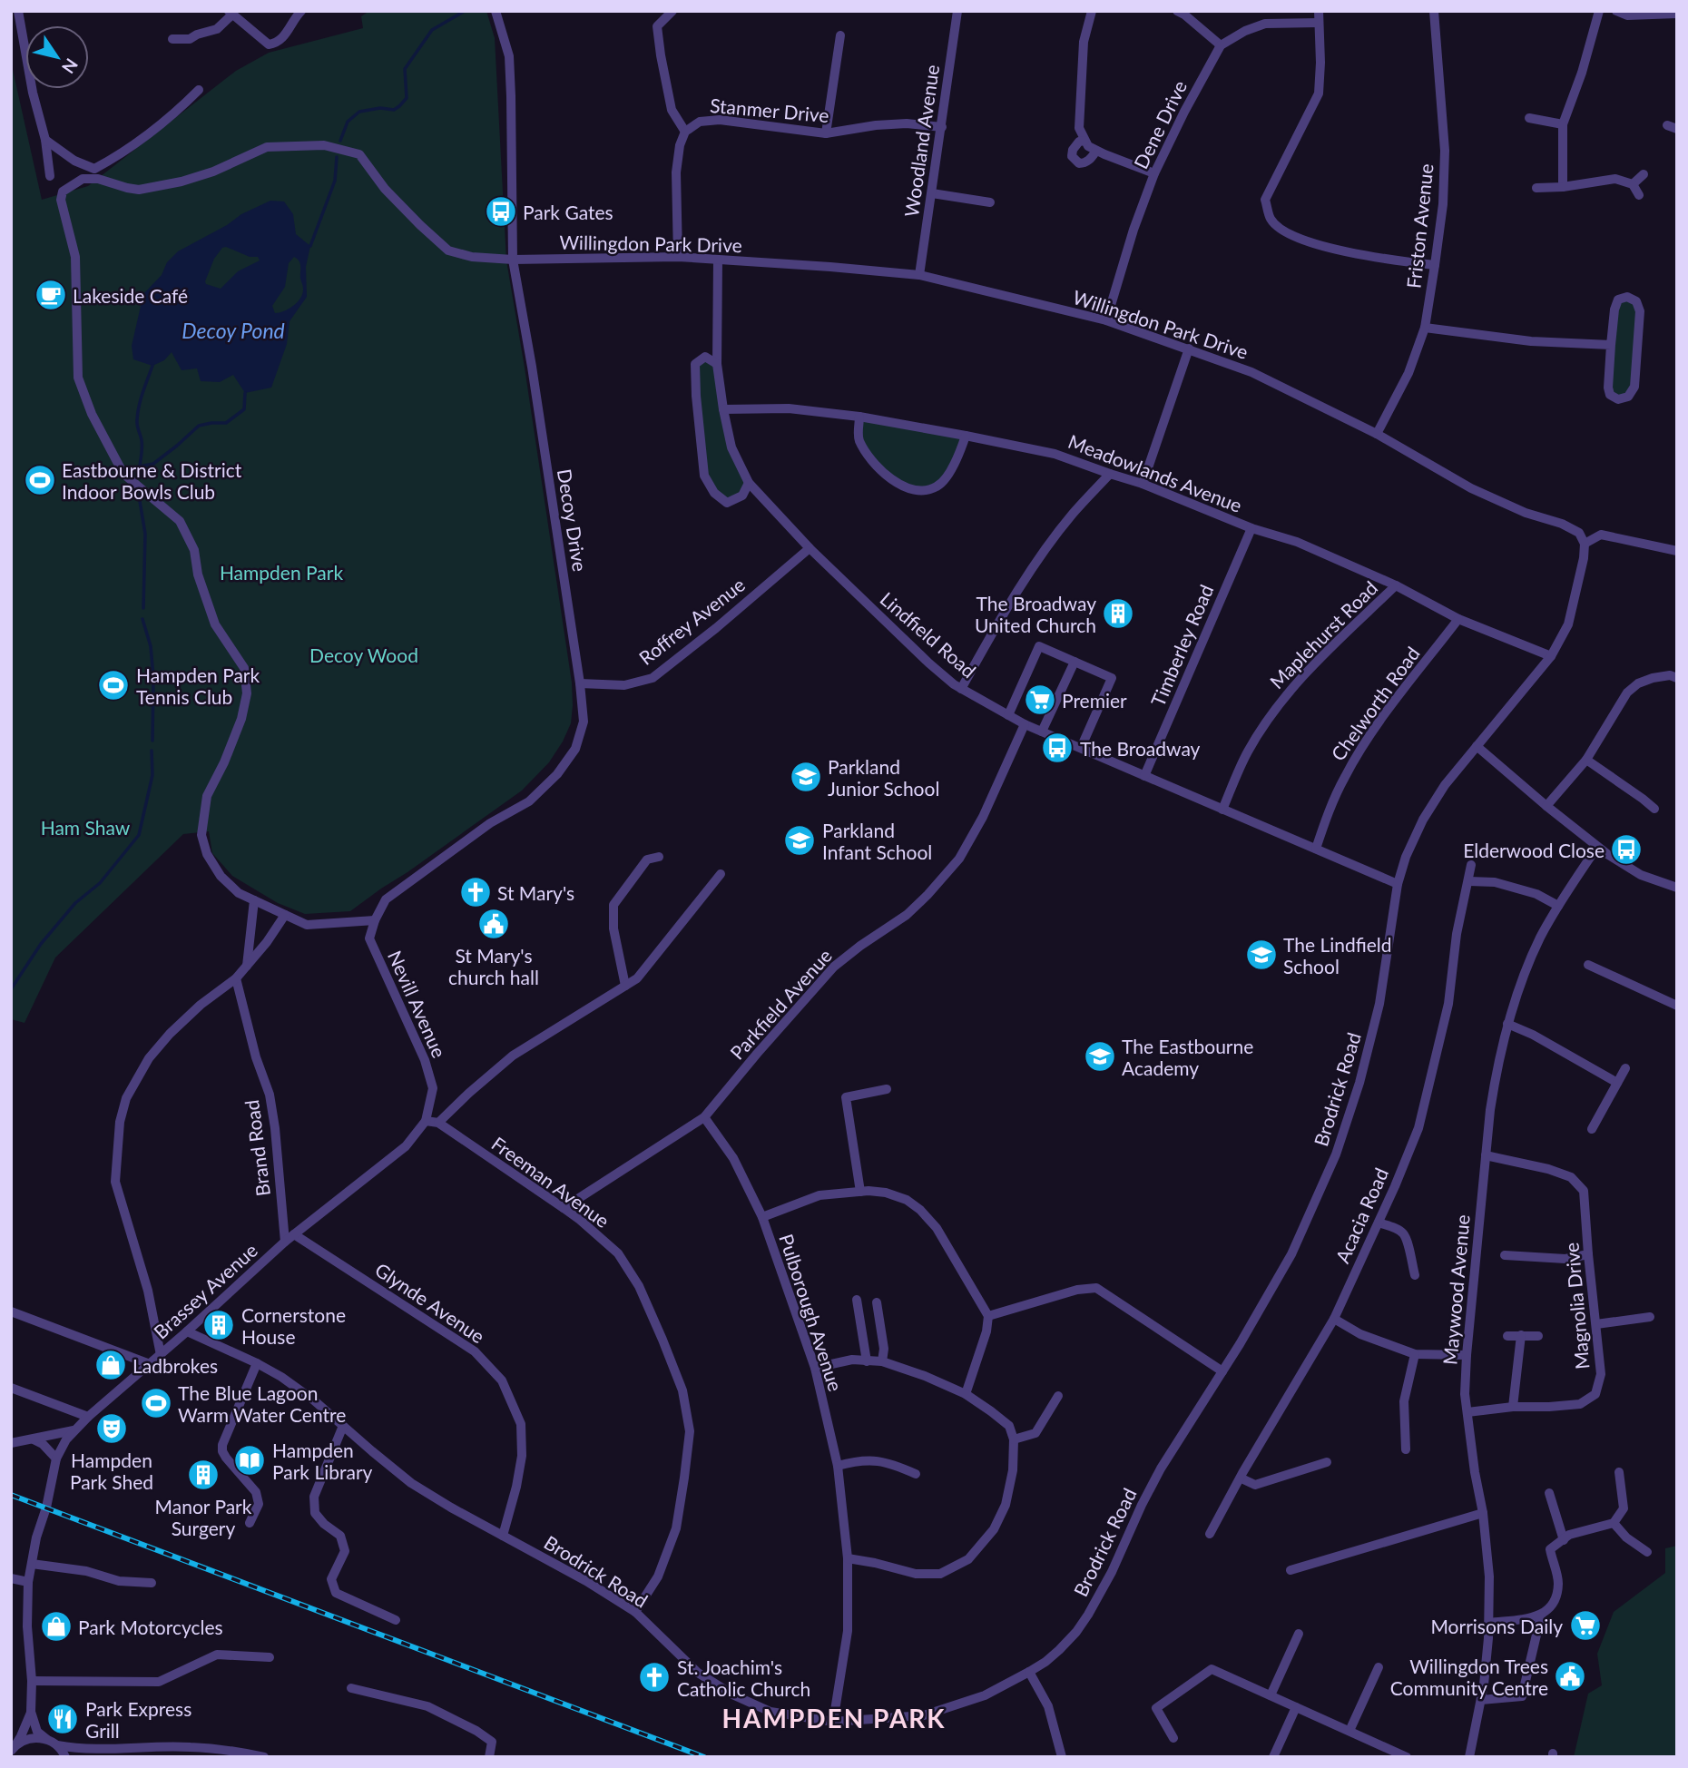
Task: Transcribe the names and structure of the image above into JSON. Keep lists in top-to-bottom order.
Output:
{
  "streets": {
    "street": [
      "Stanmer Drive",
      "Dene Drive",
      "Woodland Avenue",
      "Friston Avenue",
      "Willingdon Park Drive",
      "Meadowlands Avenue",
      "Decoy Drive",
      "Roffrey Avenue",
      "Lindfield Road",
      "Maplehurst Road",
      "Timberley Road",
      "Chelworth Road",
      "Nevill Avenue",
      "Parkfield Avenue",
      "Brodrick Road",
      "Brand Road",
      "Freeman Avenue",
      "Acacia Road",
      "Maywood Avenue",
      "Brassey Avenue",
      "Glynde Avenue",
      "Magnolia Drive",
      "Pulborough Avenue"
    ]
  },
  "crossings": [
    ["Stanmer Drive", "Woodland Avenue"],
    ["Stanmer Drive", "Willingdon Park Drive"],
    ["Dene Drive", "Willingdon Park Drive"],
    ["Woodland Avenue", "Willingdon Park Drive"],
    ["Friston Avenue", "Willingdon Park Drive"],
    ["Willingdon Park Drive", "Decoy Drive"],
    ["Willingdon Park Drive", "Lindfield Road"],
    ["Willingdon Park Drive", "Brodrick Road"],
    ["Meadowlands Avenue", "Lindfield Road"],
    ["Meadowlands Avenue", "Maplehurst Road"],
    ["Meadowlands Avenue", "Timberley Road"],
    ["Meadowlands Avenue", "Chelworth Road"],
    ["Meadowlands Avenue", "Brodrick Road"],
    ["Decoy Drive", "Roffrey Avenue"],
    ["Decoy Drive", "Nevill Avenue"],
    ["Roffrey Avenue", "Lindfield Road"],
    ["Lindfield Road", "Maplehurst Road"],
    ["Lindfield Road", "Timberley Road"],
    ["Lindfield Road", "Chelworth Road"],
    ["Lindfield Road", "Parkfield Avenue"],
    ["Lindfield Road", "Brodrick Road"],
    ["Nevill Avenue", "Freeman Avenue"],
    ["Nevill Avenue", "Brassey Avenue"],
    ["Parkfield Avenue", "Freeman Avenue"],
    ["Parkfield Avenue", "Pulborough Avenue"],
    ["Brodrick Road", "Freeman Avenue"],
    ["Brodrick Road", "Brassey Avenue"],
    ["Brodrick Road", "Glynde Avenue"],
    ["Brodrick Road", "Pulborough Avenue"],
    ["Brand Road", "Brassey Avenue"],
    ["Freeman Avenue", "Brassey Avenue"],
    ["Maywood Avenue", "Magnolia Drive"],
    ["Brassey Avenue", "Glynde Avenue"]
  ],
  "districts": ["HAMPDEN PARK"],
  "water": ["Decoy Pond"],
  "parks": ["Hampden Park", "Decoy Wood", "Ham Shaw"],
  "places": {
    "bus stop": ["Park Gates", "The Broadway", "Elderwood Close"],
    "cafe": ["Lakeside Café"],
    "sports": ["Eastbourne & District Indoor Bowls Club", "Hampden Park Tennis Club", "The Blue Lagoon Warm Water Centre"],
    "building": ["The Broadway United Church", "Cornerstone House", "Manor Park Surgery"],
    "supermarket": ["Premier", "Morrisons Daily"],
    "school or university": [
      "Parkland Junior School",
      "Parkland Infant School",
      "The Lindfield School",
      "The Eastbourne Academy"
    ],
    "church": ["St Mary's", "St. Joachim's Catholic Church"],
    "public building": ["St Mary's church hall", "Willingdon Trees Community Centre"],
    "shop": ["Ladbrokes", "Park Motorcycles"],
    "theatre": ["Hampden Park Shed"],
    "library": ["Hampden Park Library"],
    "restaurant": ["Park Express Grill"]
  },
  "north": "bottom right"
}
